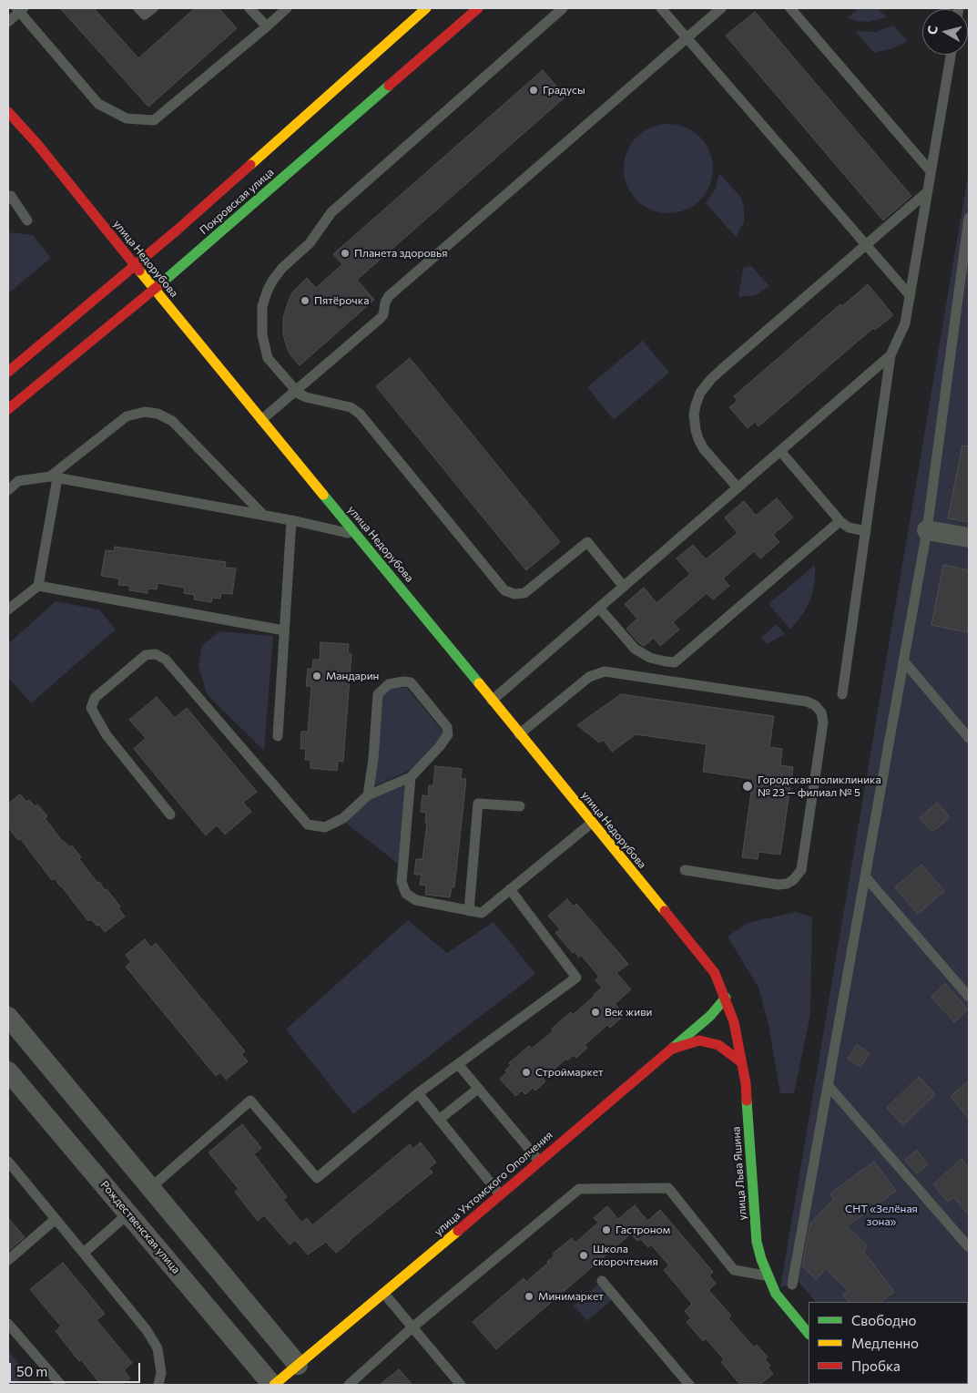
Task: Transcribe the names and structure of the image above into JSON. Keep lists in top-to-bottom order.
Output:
{
  "streets": {
    "street": [
      "Покровская улица",
      "улица Недорубова",
      "улица Льва Яшина",
      "улица Ухтомского Ополчения",
      "Рождественская улица"
    ]
  },
  "crossings": [
    ["Покровская улица", "улица Недорубова"],
    ["улица Недорубова", "улица Льва Яшина"],
    ["улица Недорубова", "улица Ухтомского Ополчения"],
    ["улица Льва Яшина", "улица Ухтомского Ополчения"],
    ["улица Ухтомского Ополчения", "Рождественская улица"]
  ],
  "parks": ["СНТ «Зелёная зона»"],
  "places": [
    "Градусы",
    "Планета здоровья",
    "Пятёрочка",
    "Мандарин",
    "Городская поликлиника № 23 — филиал № 5",
    "Век живи",
    "Строймаркет",
    "Гастроном",
    "Школа скорочтения",
    "Минимаркет"
  ],
  "legend": ["Свободно", "Медленно", "Пробка"],
  "scale_bar": "50 m",
  "north": "left"
}
